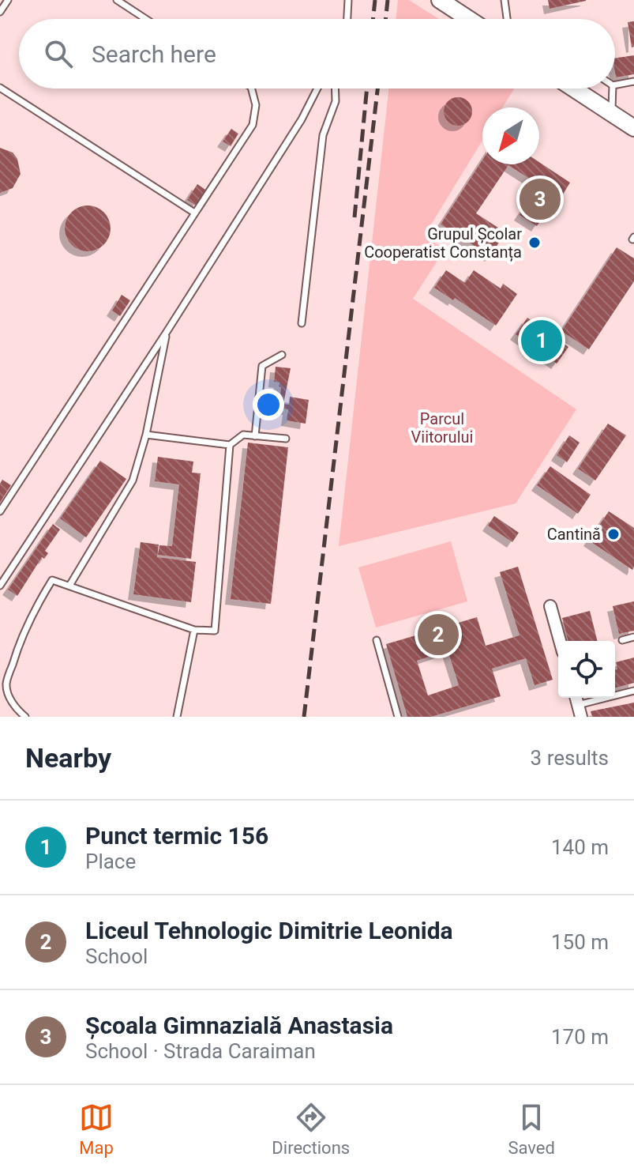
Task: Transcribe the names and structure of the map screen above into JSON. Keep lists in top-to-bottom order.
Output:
{
  "parks": ["Parcul Viitorului"],
  "places": ["Grupul Școlar Cooperatist Constanța", "Cantină"],
  "north": "bottom left",
  "page": {
    "search": "Search here",
    "pins": ["3", "1", "2"],
    "heading": ["Nearby", "3 results"],
    "list": [
      {
        "mark": "1",
        "name": "Punct termic 156",
        "note": "Place",
        "value": "140 m"
      },
      {
        "mark": "2",
        "name": "Liceul Tehnologic Dimitrie Leonida",
        "note": "School",
        "value": "150 m"
      },
      {
        "mark": "3",
        "name": "Școala Gimnazială Anastasia",
        "note": "School · Strada Caraiman",
        "value": "170 m"
      }
    ],
    "nav": ["Map", "Directions", "Saved"]
  }
}
